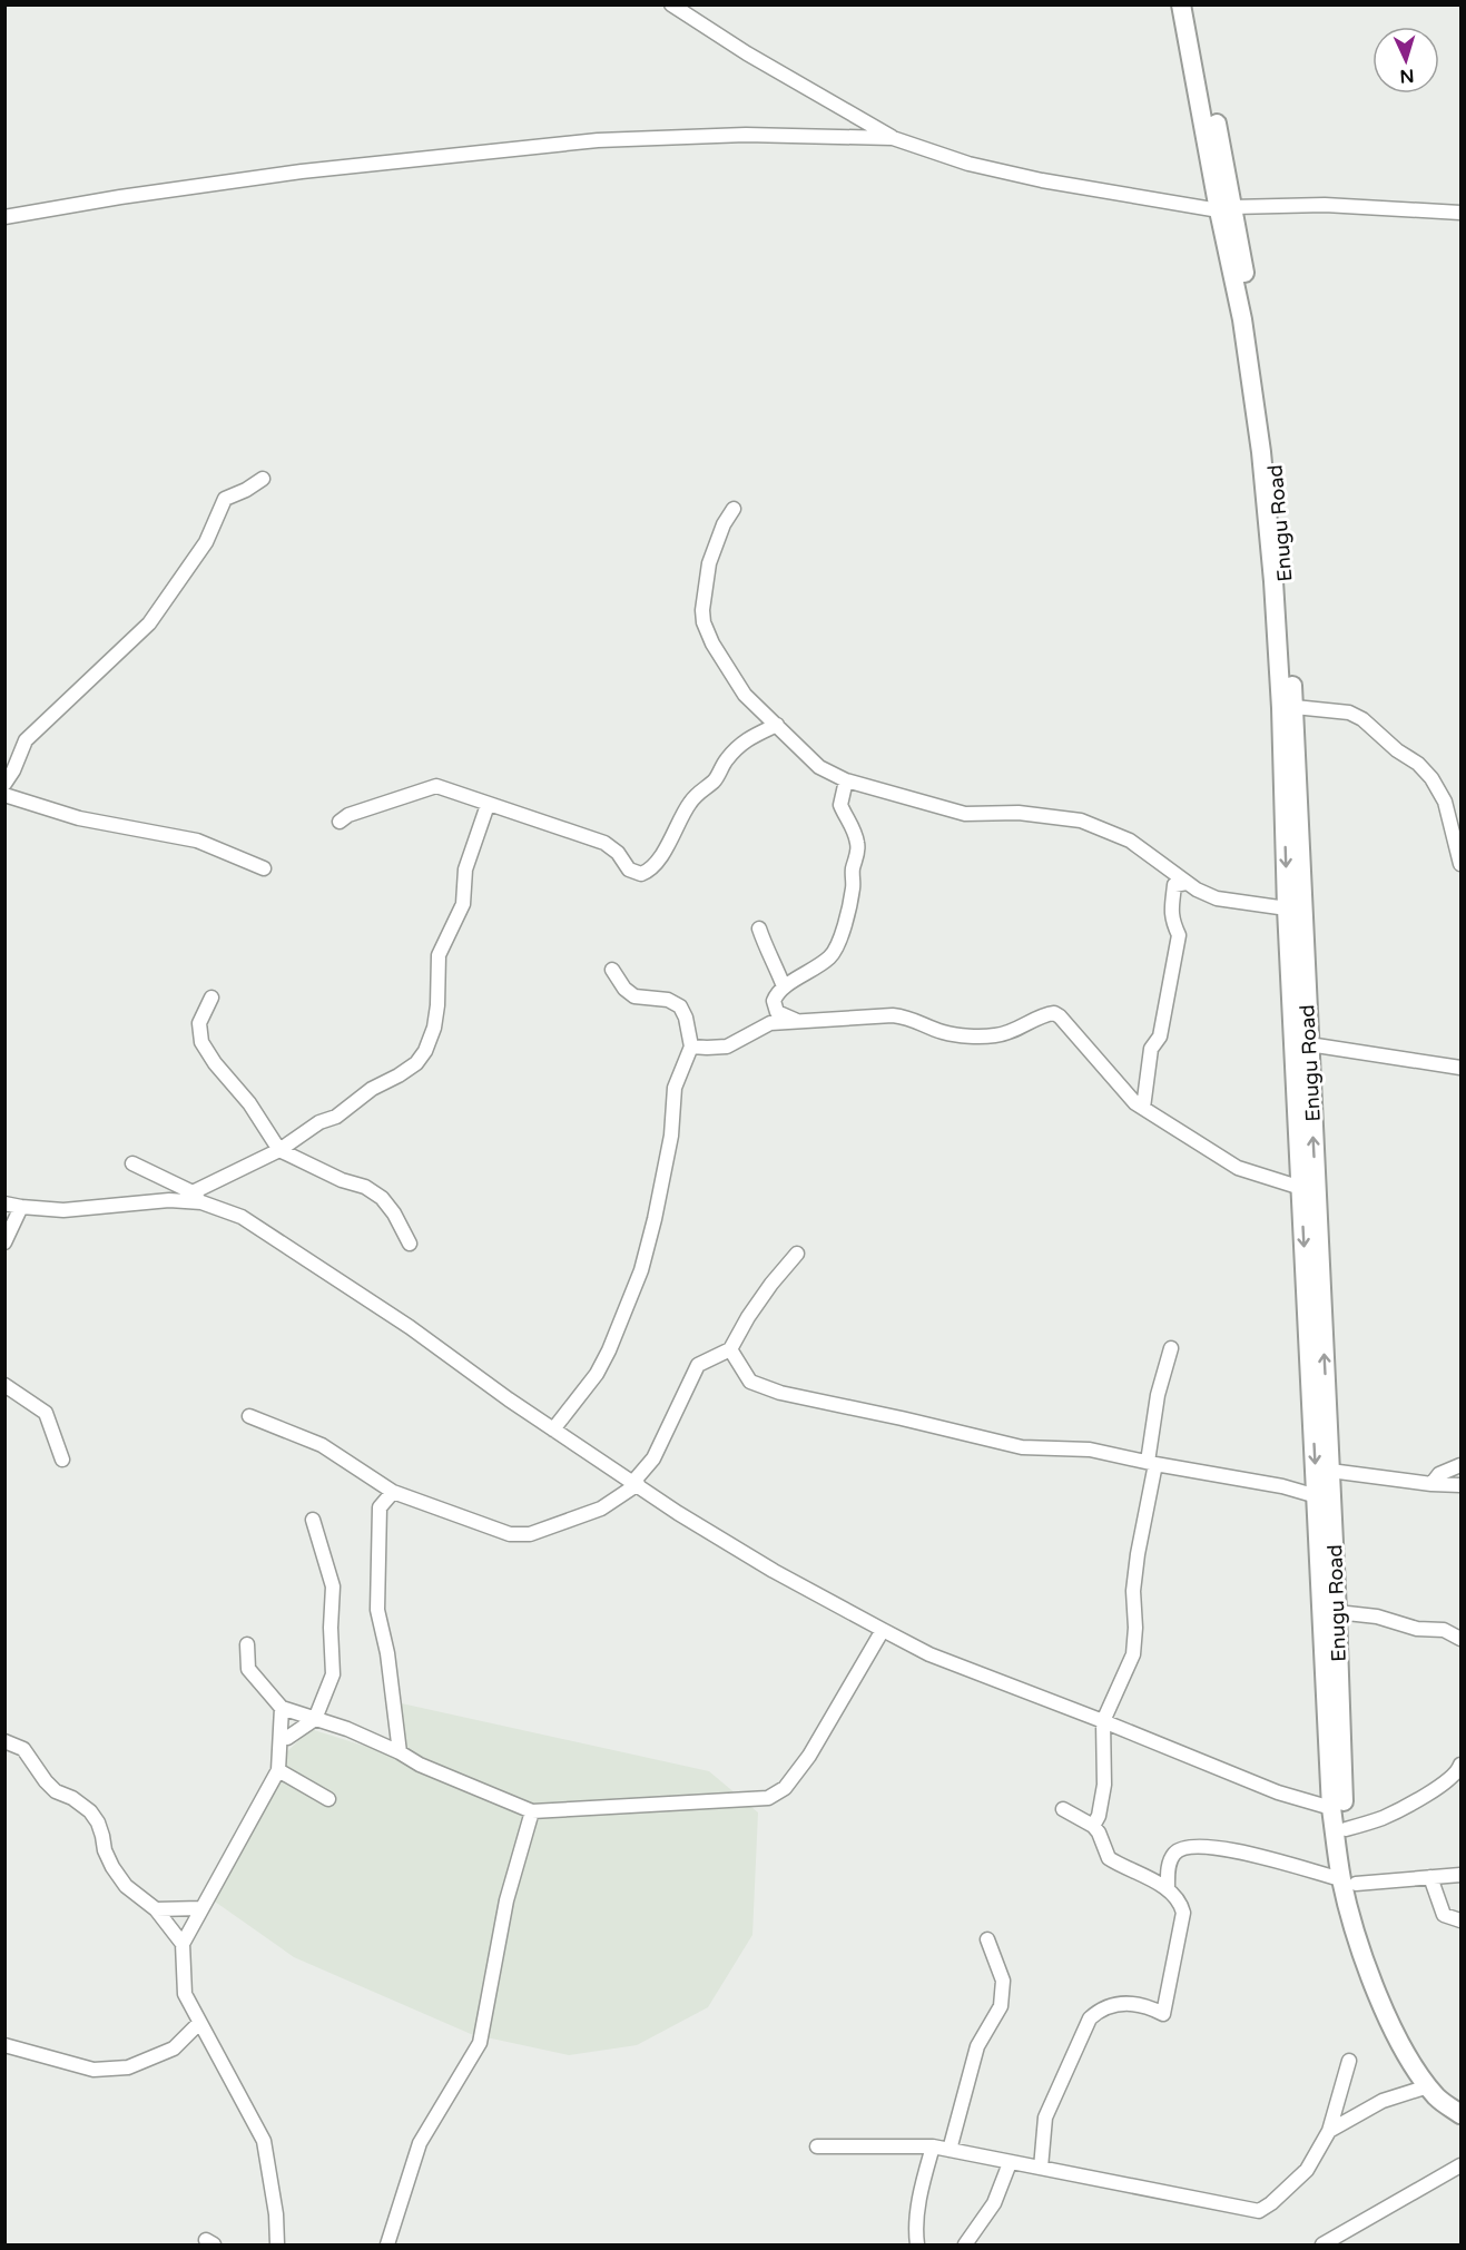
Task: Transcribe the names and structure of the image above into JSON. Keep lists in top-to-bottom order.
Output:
{
  "streets": {
    "main road": ["Enugu Road"]
  },
  "north": "bottom"
}
